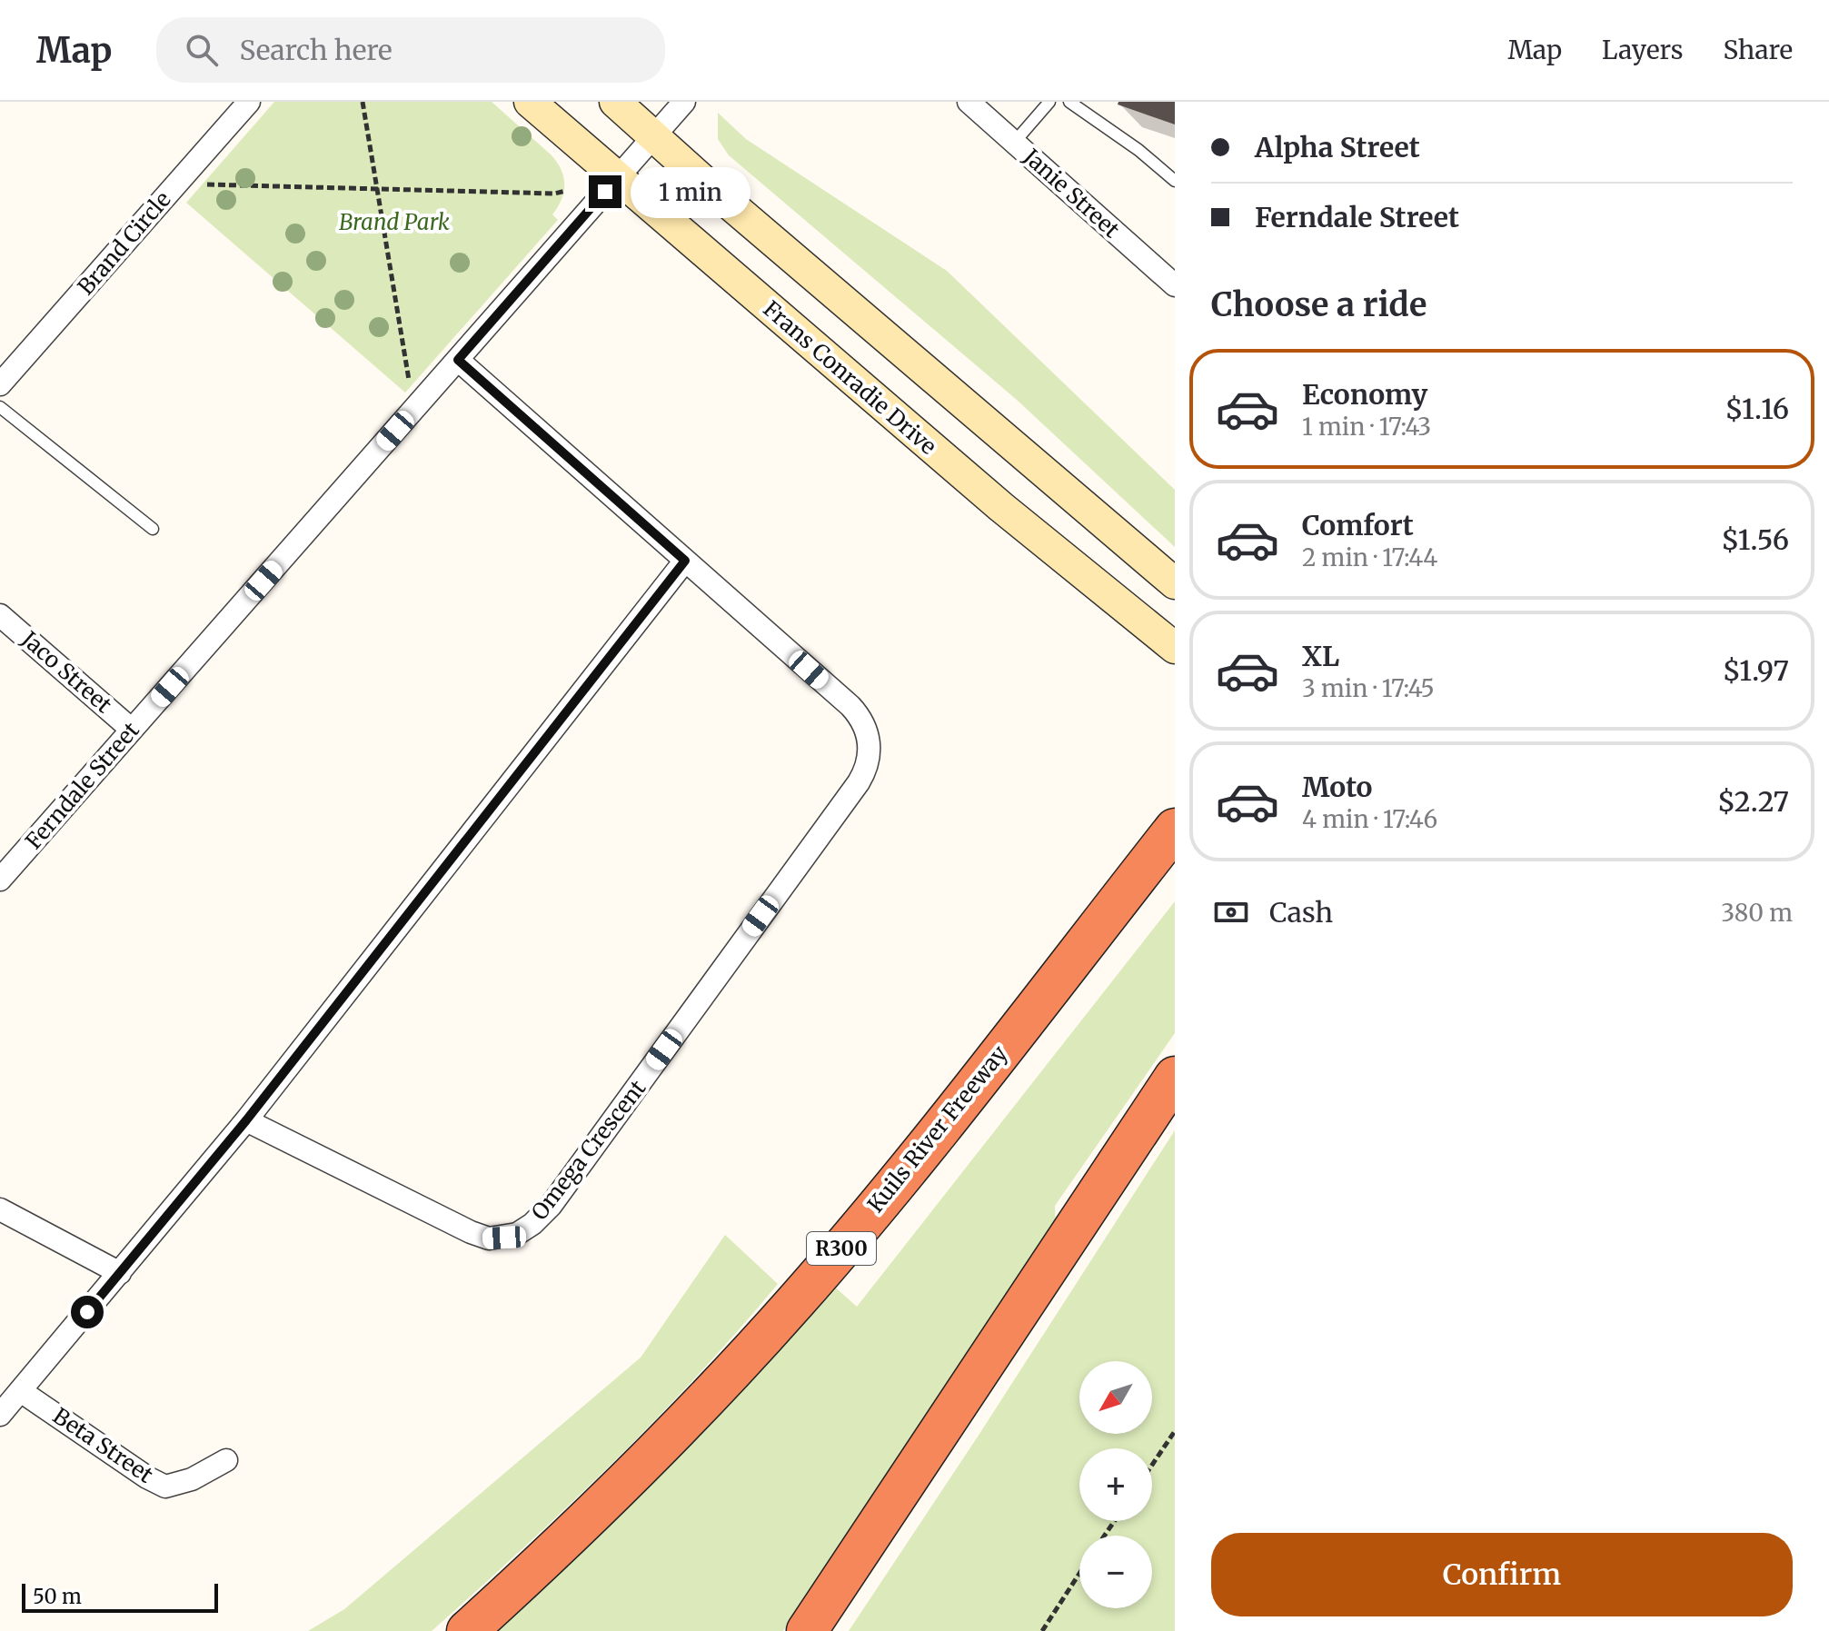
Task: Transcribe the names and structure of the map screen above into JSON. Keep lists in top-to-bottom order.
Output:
{
  "streets": {
    "highway": ["Kuils River Freeway", "R300"],
    "street": [
      "Janie Street",
      "Brand Circle",
      "Frans Conradie Drive",
      "Jaco Street",
      "Ferndale Street",
      "Omega Crescent",
      "Beta Street"
    ]
  },
  "crossings": [
    ["Frans Conradie Drive", "Ferndale Street"],
    ["Jaco Street", "Ferndale Street"],
    ["Ferndale Street", "Omega Crescent"]
  ],
  "parks": ["Brand Park"],
  "scale_bar": "50 m",
  "north": "bottom left",
  "page": {
    "header": "Map",
    "search": "Search here",
    "nav": ["Map", "Layers", "Share"],
    "banner": ["Alpha Street", "Ferndale Street"],
    "bubble": "1 min",
    "heading": "Choose a ride",
    "list": [
      {
        "name": "Economy",
        "note": "1 min · 17:43",
        "value": "$1.16"
      },
      {
        "name": "Comfort",
        "note": "2 min · 17:44",
        "value": "$1.56"
      },
      {
        "name": "XL",
        "note": "3 min · 17:45",
        "value": "$1.97"
      },
      {
        "name": "Moto",
        "note": "4 min · 17:46",
        "value": "$2.27"
      }
    ],
    "pay": ["Cash", "380 m"],
    "map_buttons": ["+", "−"],
    "buttons": "Confirm",
    "scale": "50 m"
  }
}
